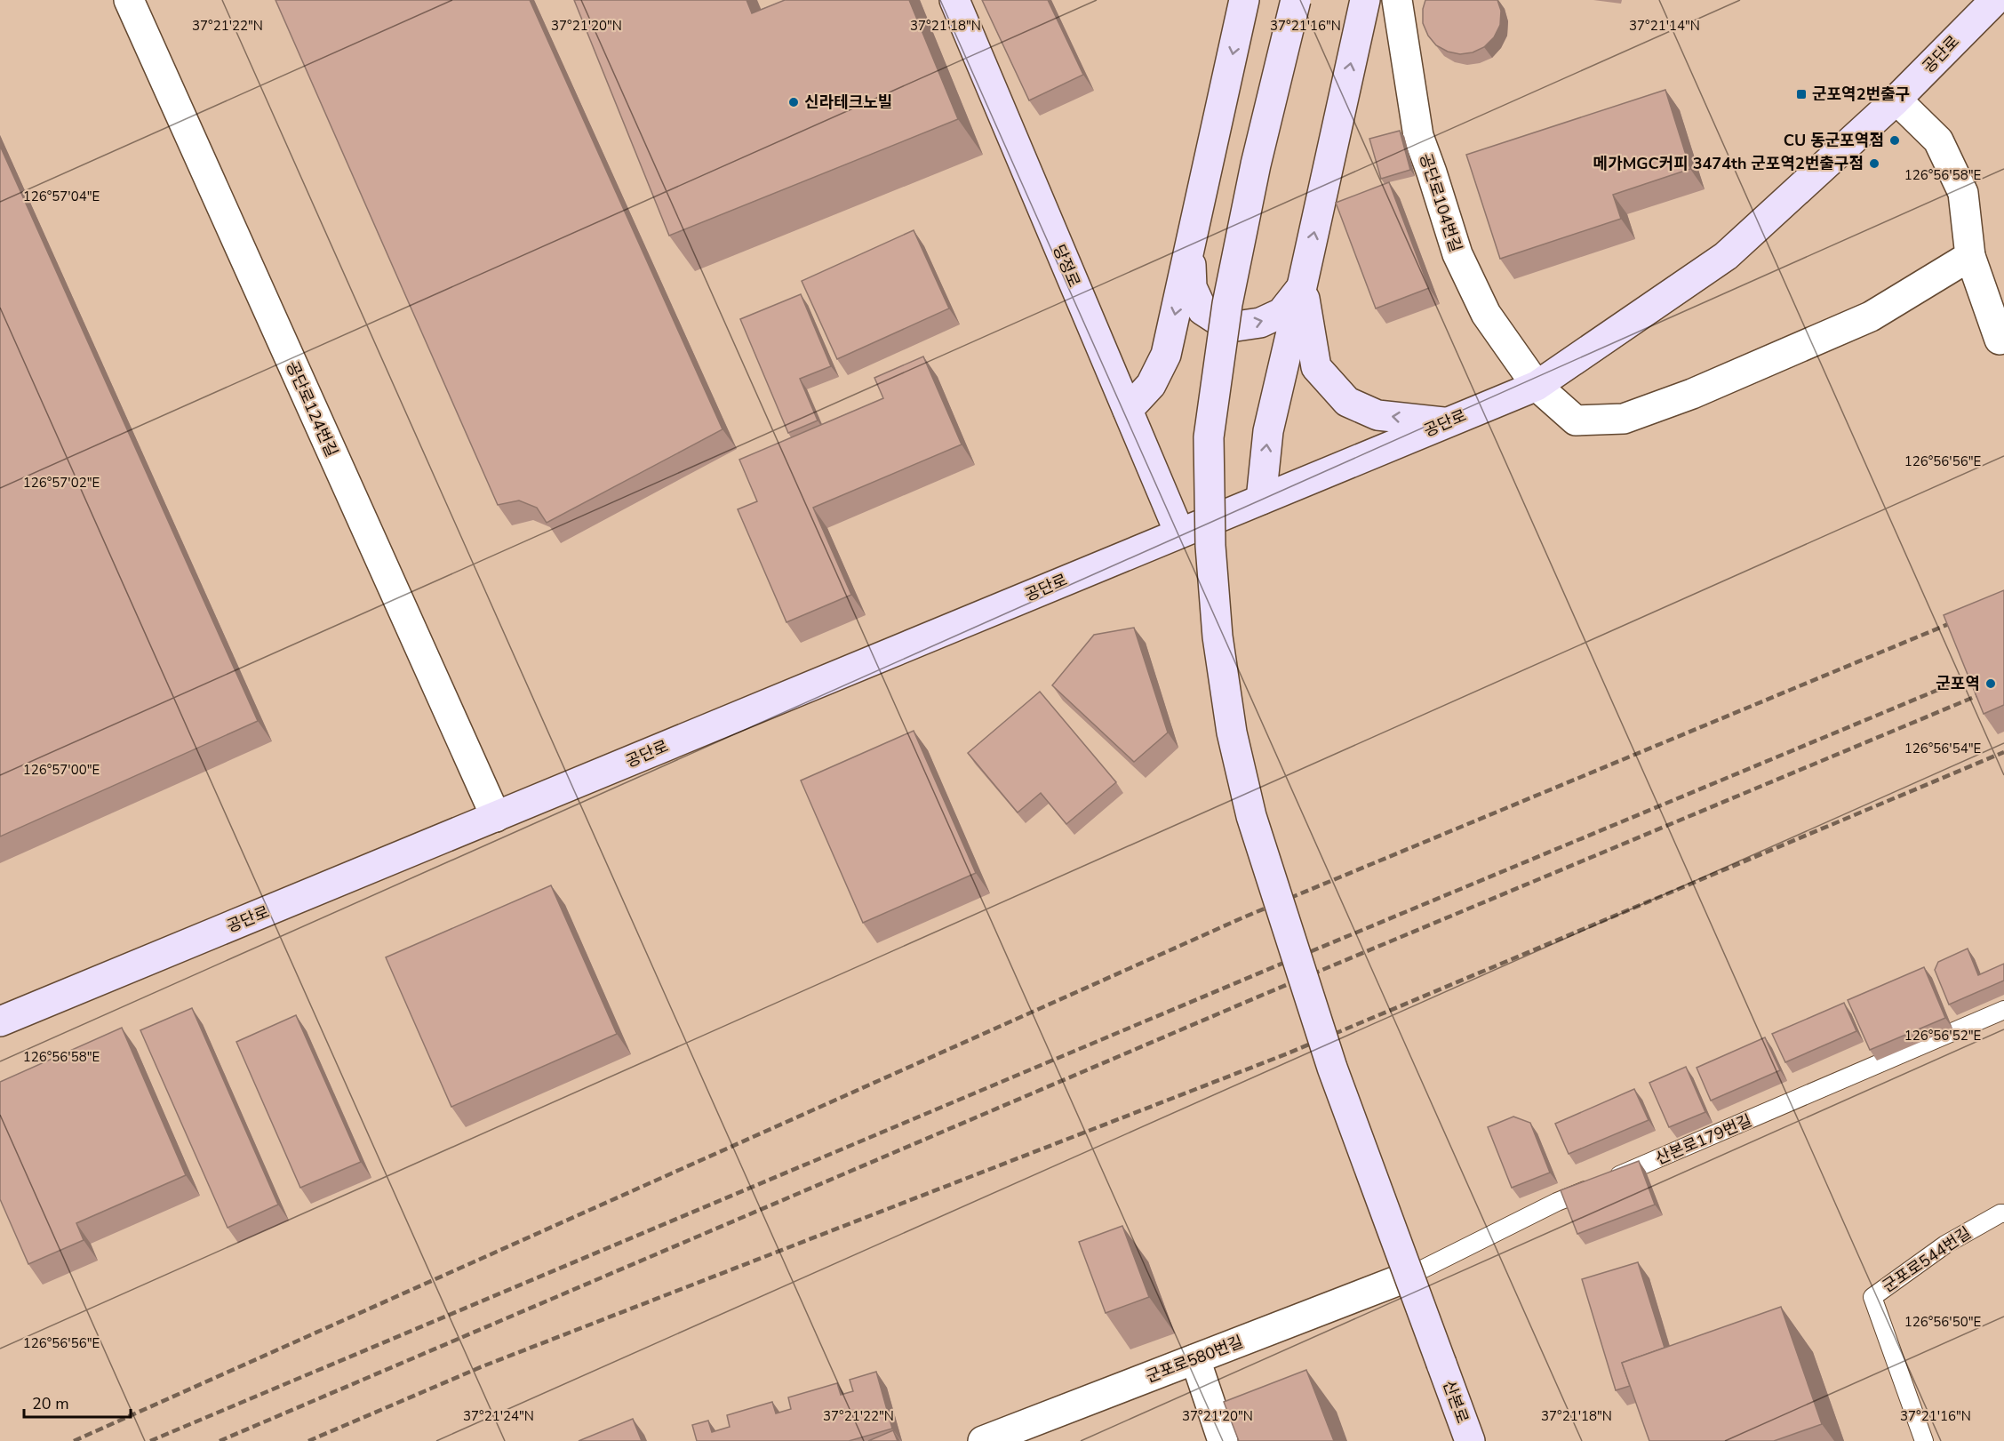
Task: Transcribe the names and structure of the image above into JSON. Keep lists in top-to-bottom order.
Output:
{
  "streets": {
    "street": [
      "공단로",
      "공단로104번길",
      "당정로",
      "공단로124번길",
      "군포로580번길",
      "산본로"
    ],
    "lane": ["산본로179번길", "군포로544번길"]
  },
  "crossings": [
    ["공단로", "공단로104번길"],
    ["공단로", "당정로"],
    ["공단로", "공단로124번길"],
    ["산본로179번길", "군포로580번길"]
  ],
  "places": {
    "transit": ["군포역2번출구"],
    "other": [
      "신라테크노빌",
      "CU 동군포역점",
      "메가MGC커피 3474th 군포역2번출구점",
      "군포역"
    ]
  },
  "scale_bar": "20 m",
  "coordinates": [
    "37°21'16\"N",
    "37°21'22\"N",
    "37°21'20\"N",
    "37°21'18\"N",
    "37°21'14\"N",
    "126°56'58\"E",
    "126°57'04\"E",
    "126°56'56\"E",
    "126°57'02\"E",
    "126°56'54\"E",
    "126°57'00\"E",
    "126°56'52\"E",
    "126°56'50\"E",
    "37°21'24\"N"
  ]
}
